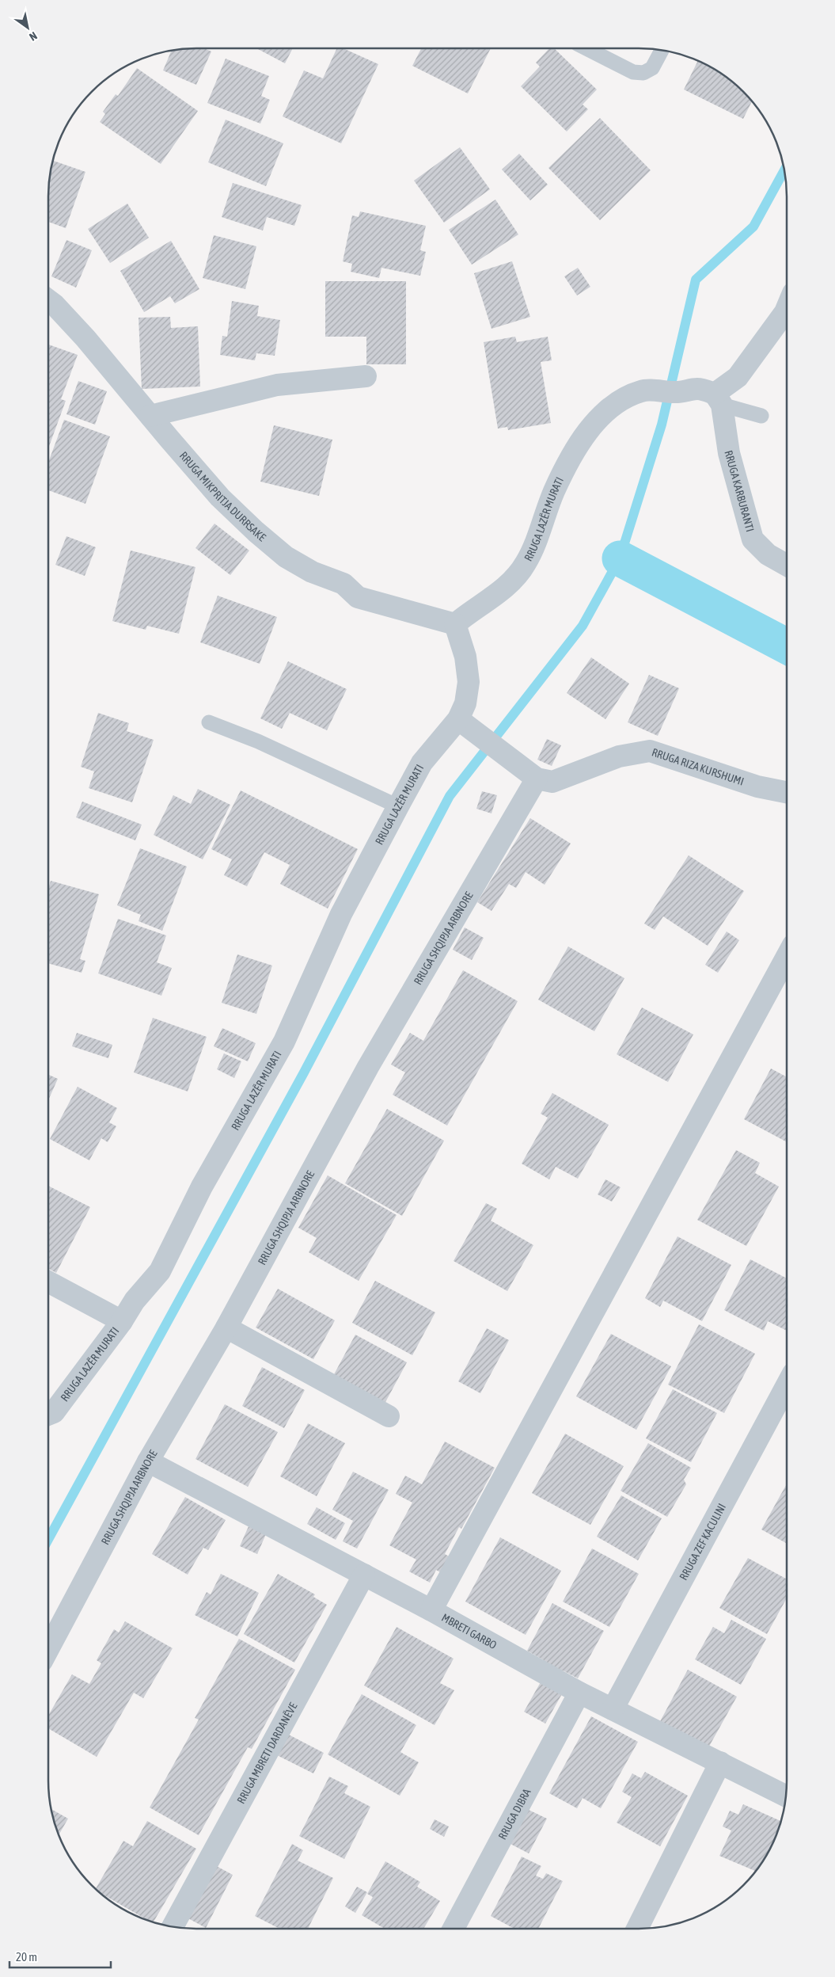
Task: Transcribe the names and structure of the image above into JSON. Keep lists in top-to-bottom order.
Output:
{
  "streets": {
    "street": [
      "RRUGA KARBURANTI",
      "RRUGA MIKPRITJA DURRSAKE",
      "RRUGA LAZËR MURATI",
      "RRUGA RIZA KURSHUMI",
      "RRUGA SHQIPJA ARBNORE",
      "RRUGA ZEF KACULINI",
      "MBRETI GARBO",
      "RRUGA MBRETI DARDANËVE",
      "RRUGA DIBRA"
    ]
  },
  "crossings": [
    ["RRUGA KARBURANTI", "RRUGA LAZËR MURATI"],
    ["RRUGA MIKPRITJA DURRSAKE", "RRUGA LAZËR MURATI"],
    ["RRUGA RIZA KURSHUMI", "RRUGA SHQIPJA ARBNORE"],
    ["RRUGA SHQIPJA ARBNORE", "MBRETI GARBO"],
    ["RRUGA ZEF KACULINI", "MBRETI GARBO"],
    ["MBRETI GARBO", "RRUGA MBRETI DARDANËVE"],
    ["MBRETI GARBO", "RRUGA DIBRA"]
  ],
  "scale_bar": "20 m",
  "north": "bottom right"
}
